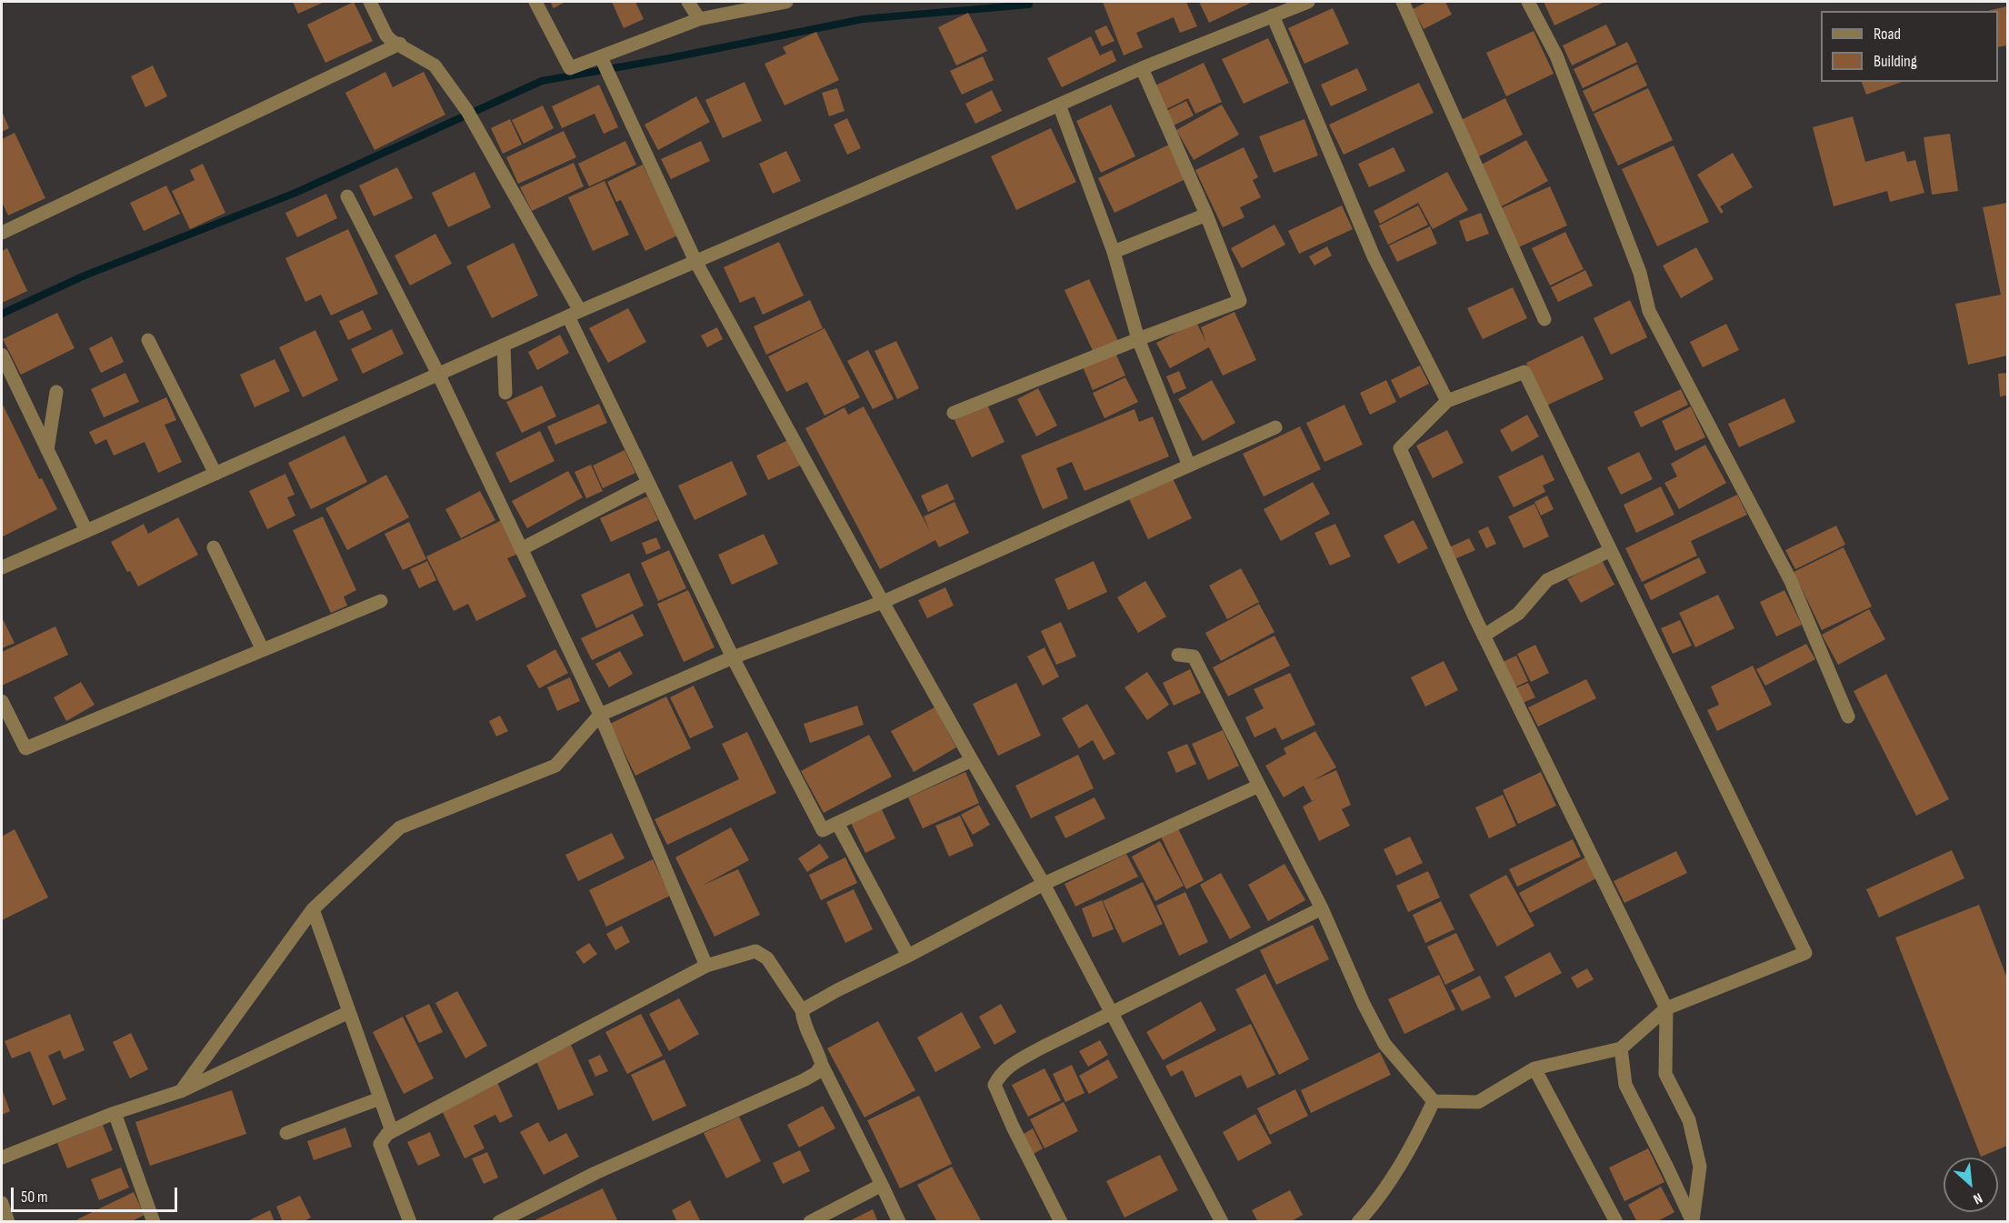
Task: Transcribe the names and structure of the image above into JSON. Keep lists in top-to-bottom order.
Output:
{
  "legend": ["Road", "Building"],
  "scale_bar": "50 m",
  "north": "bottom right"
}
